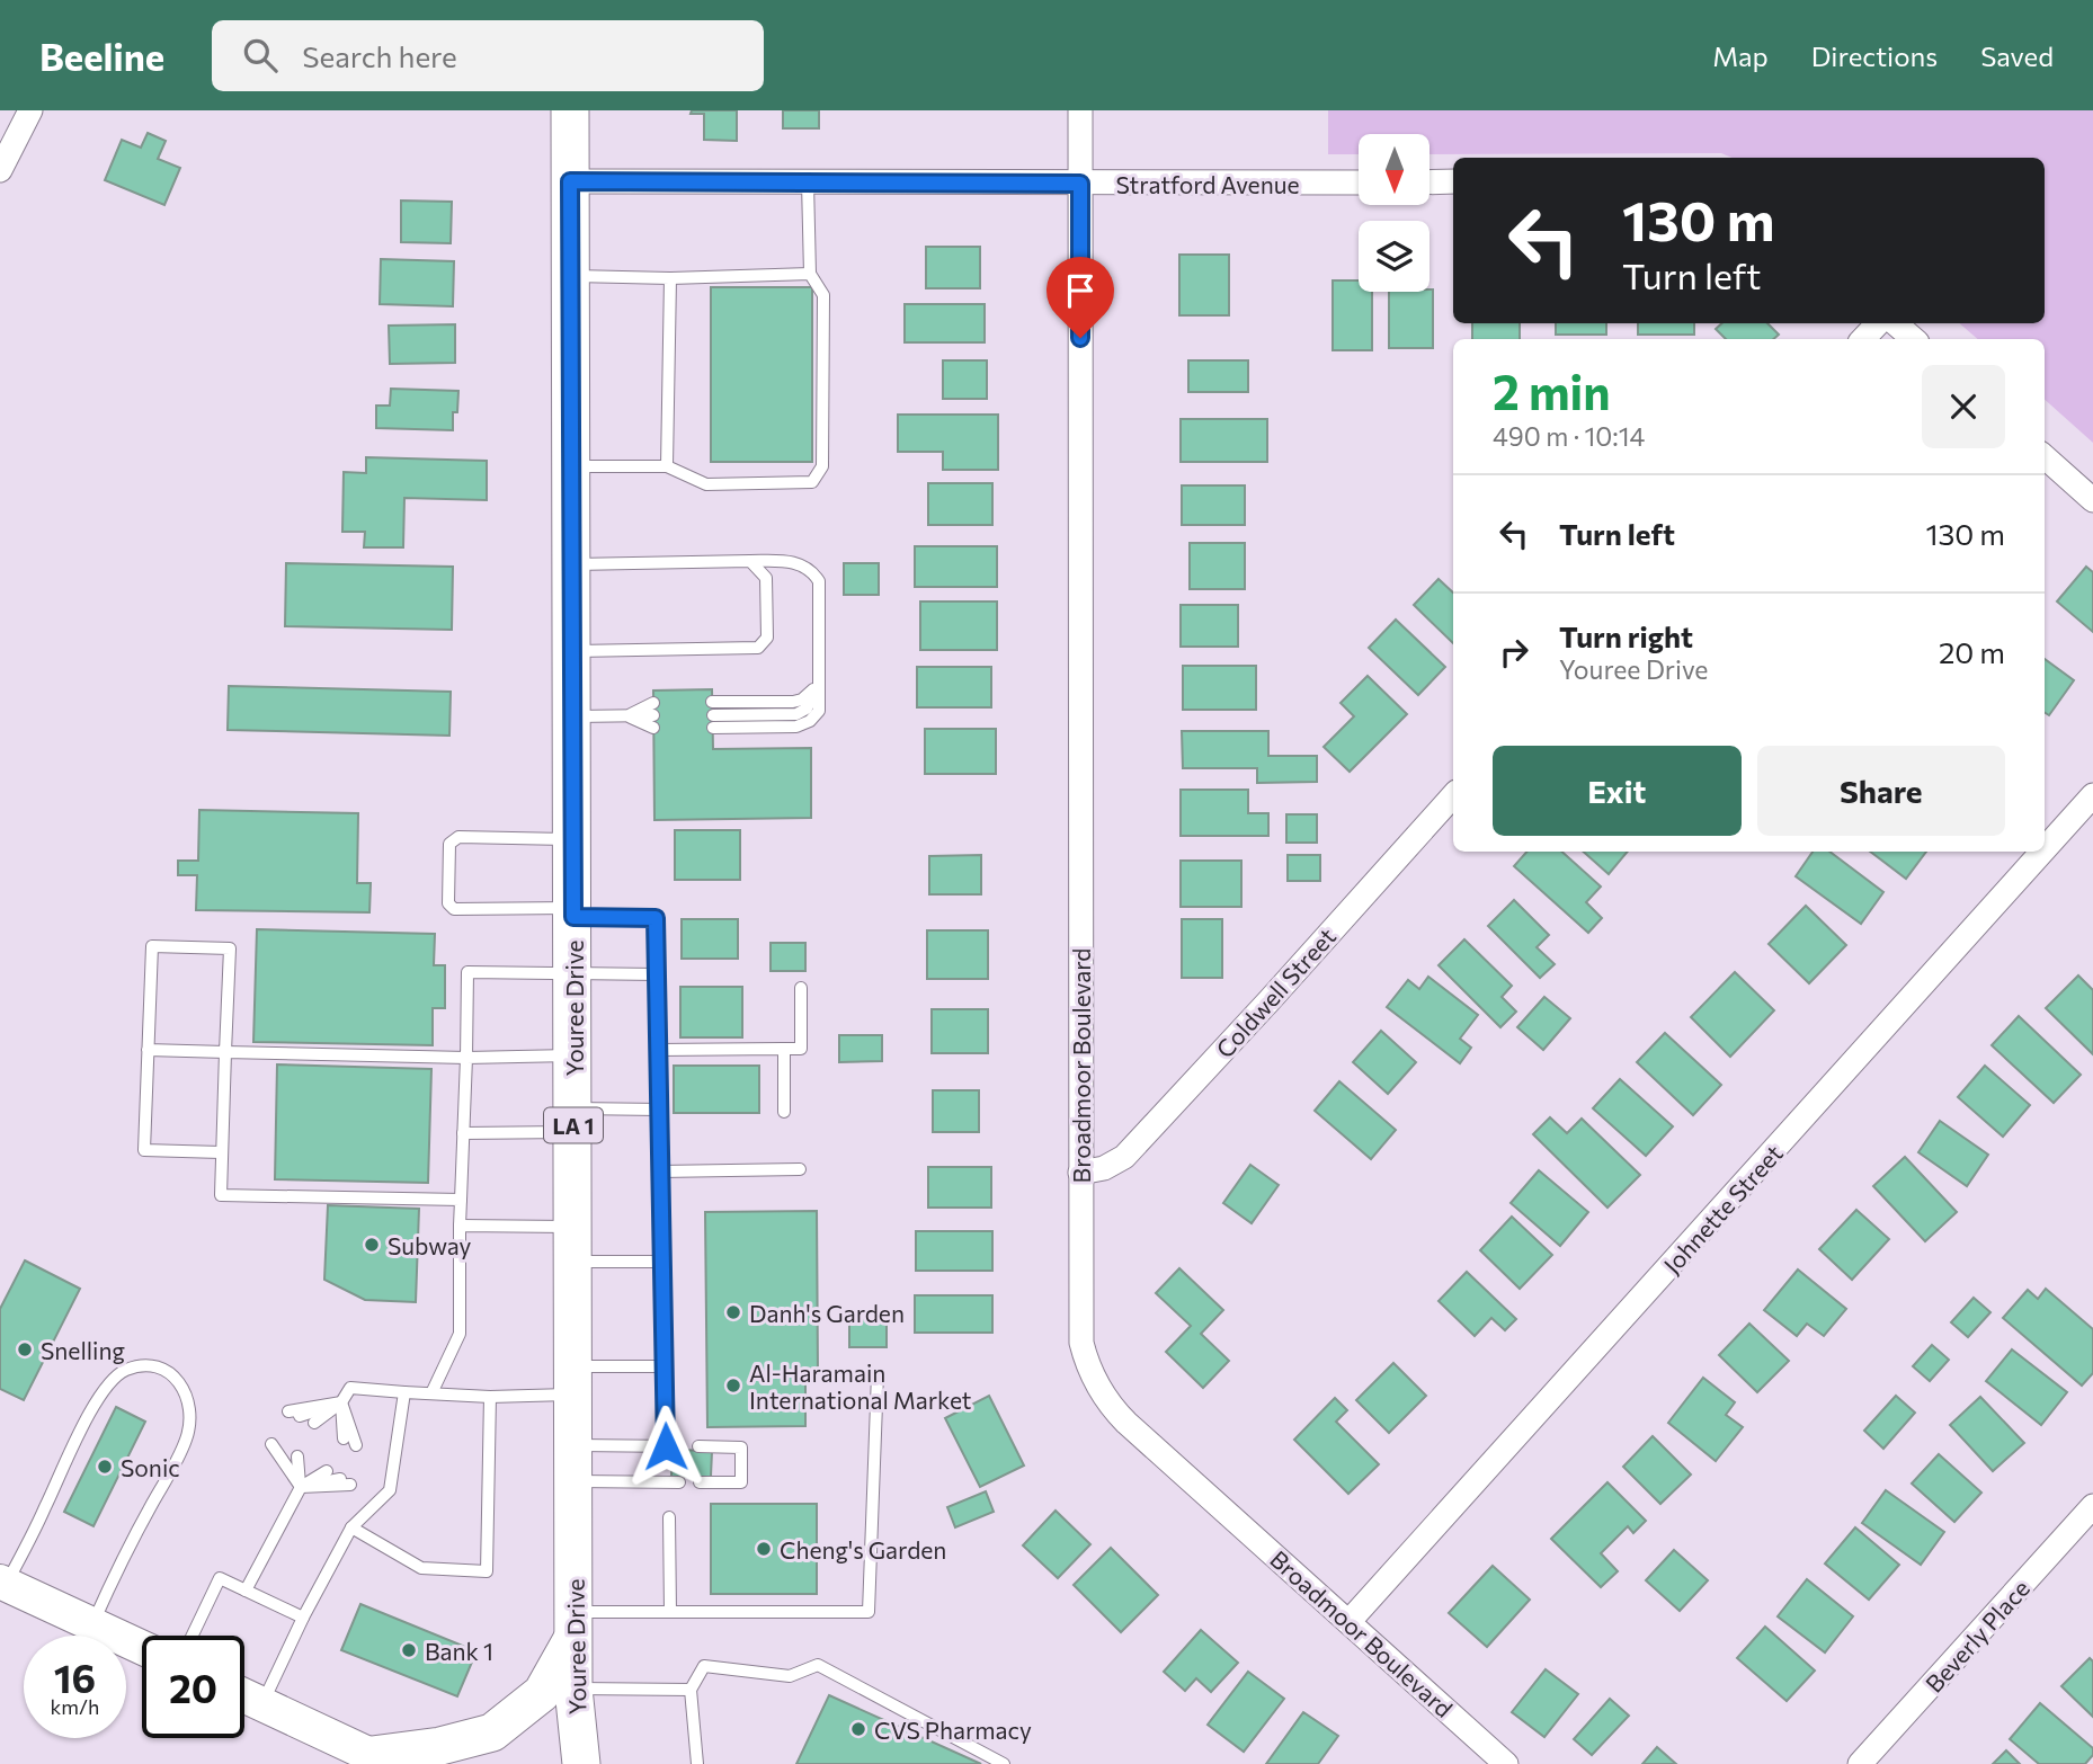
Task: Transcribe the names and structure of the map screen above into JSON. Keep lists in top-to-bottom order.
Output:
{
  "streets": {
    "main road": ["Youree Drive", "LA 1"],
    "street": [
      "Stratford Avenue",
      "Coldwell Street",
      "Broadmoor Boulevard",
      "Johnette Street",
      "Beverly Place"
    ]
  },
  "crossings": [
    ["Stratford Avenue", "Youree Drive"],
    ["Stratford Avenue", "Broadmoor Boulevard"],
    ["Coldwell Street", "Broadmoor Boulevard"],
    ["Broadmoor Boulevard", "Johnette Street"]
  ],
  "places": [
    "Subway",
    "Danh's Garden",
    "Snelling",
    "Al-Haramain International Market",
    "Sonic",
    "Cheng's Garden",
    "Bank 1",
    "CVS Pharmacy"
  ],
  "north": "bottom",
  "page": {
    "header": "Beeline",
    "search": "Search here",
    "nav": ["Map", "Directions", "Saved"],
    "turn": ["130 m", "Turn left"],
    "heading": ["2 min", "490 m · 10:14"],
    "list": [
      {
        "name": "Turn left",
        "value": "130 m"
      },
      {
        "name": "Turn right",
        "note": "Youree Drive",
        "value": "20 m"
      }
    ],
    "buttons": ["Exit", "Share"],
    "speed": "16 km/h",
    "limit": "20"
  }
}
